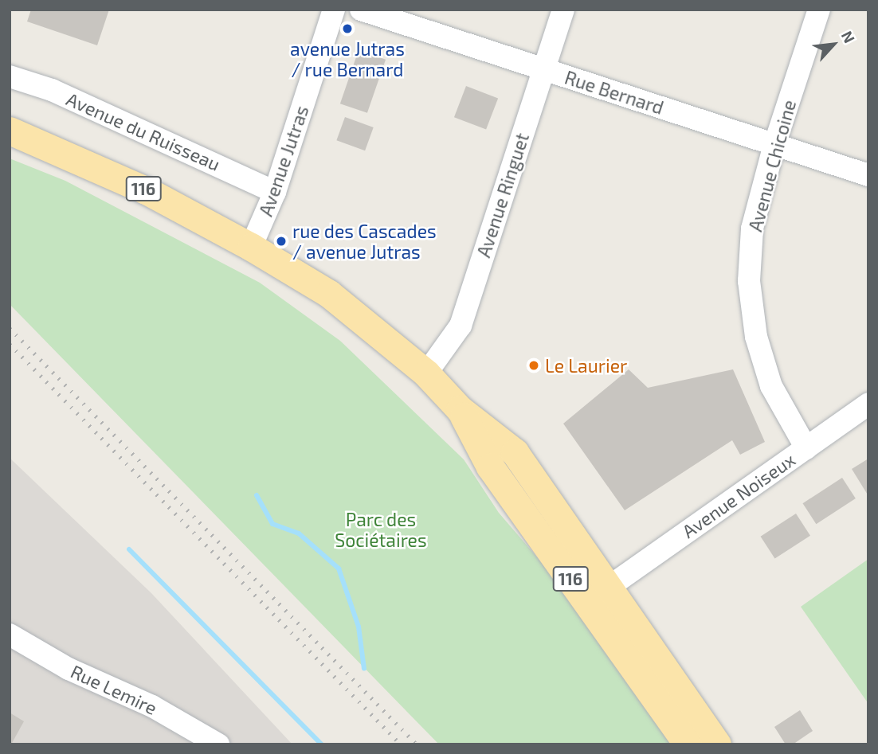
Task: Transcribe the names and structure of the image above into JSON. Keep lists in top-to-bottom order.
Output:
{
  "streets": {
    "main road": ["116"],
    "street": [
      "Rue Bernard",
      "Avenue du Ruisseau",
      "Avenue Jutras",
      "Avenue Chicoine",
      "Avenue Ringuet",
      "Avenue Noiseux",
      "Rue Lemire"
    ]
  },
  "crossings": [
    ["Rue Bernard", "Avenue Chicoine"],
    ["Rue Bernard", "Avenue Ringuet"],
    ["Avenue du Ruisseau", "Avenue Jutras"],
    ["Avenue Jutras", "116"],
    ["Avenue Chicoine", "Avenue Noiseux"],
    ["116", "Avenue Ringuet"],
    ["116", "Avenue Noiseux"]
  ],
  "parks": ["Parc des Sociétaires"],
  "places": ["avenue Jutras / rue Bernard", "rue des Cascades / avenue Jutras", "Le Laurier"],
  "north": "top right"
}
